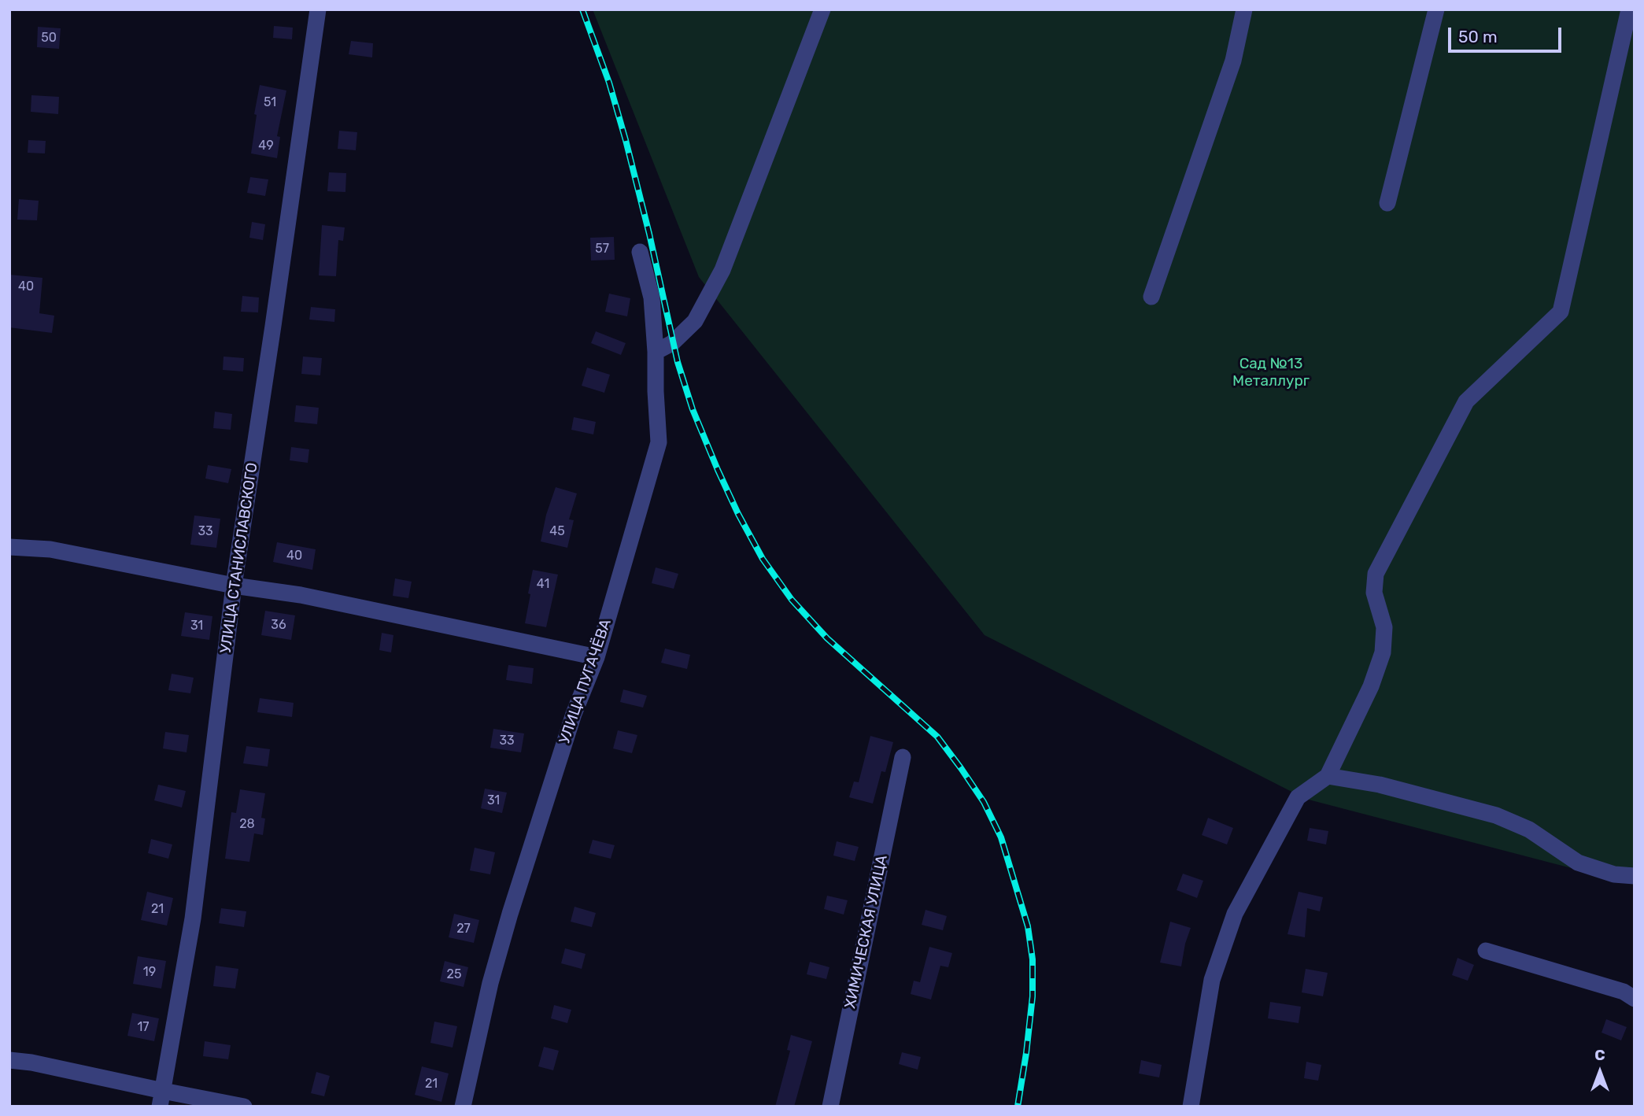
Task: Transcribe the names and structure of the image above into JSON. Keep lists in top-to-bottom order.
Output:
{
  "streets": {
    "street": ["УЛИЦА СТАНИСЛАВСКОГО", "УЛИЦА ПУГАЧЁВА", "ХИМИЧЕСКАЯ УЛИЦА"]
  },
  "parks": ["Сад №13 Металлург"],
  "house_numbers": [
    "50",
    "51",
    "49",
    "57",
    "40",
    "33",
    "45",
    "40",
    "41",
    "36",
    "31",
    "33",
    "31",
    "28",
    "21",
    "27",
    "19",
    "25",
    "17",
    "21"
  ],
  "scale_bar": "50 m",
  "north": "top"
}
